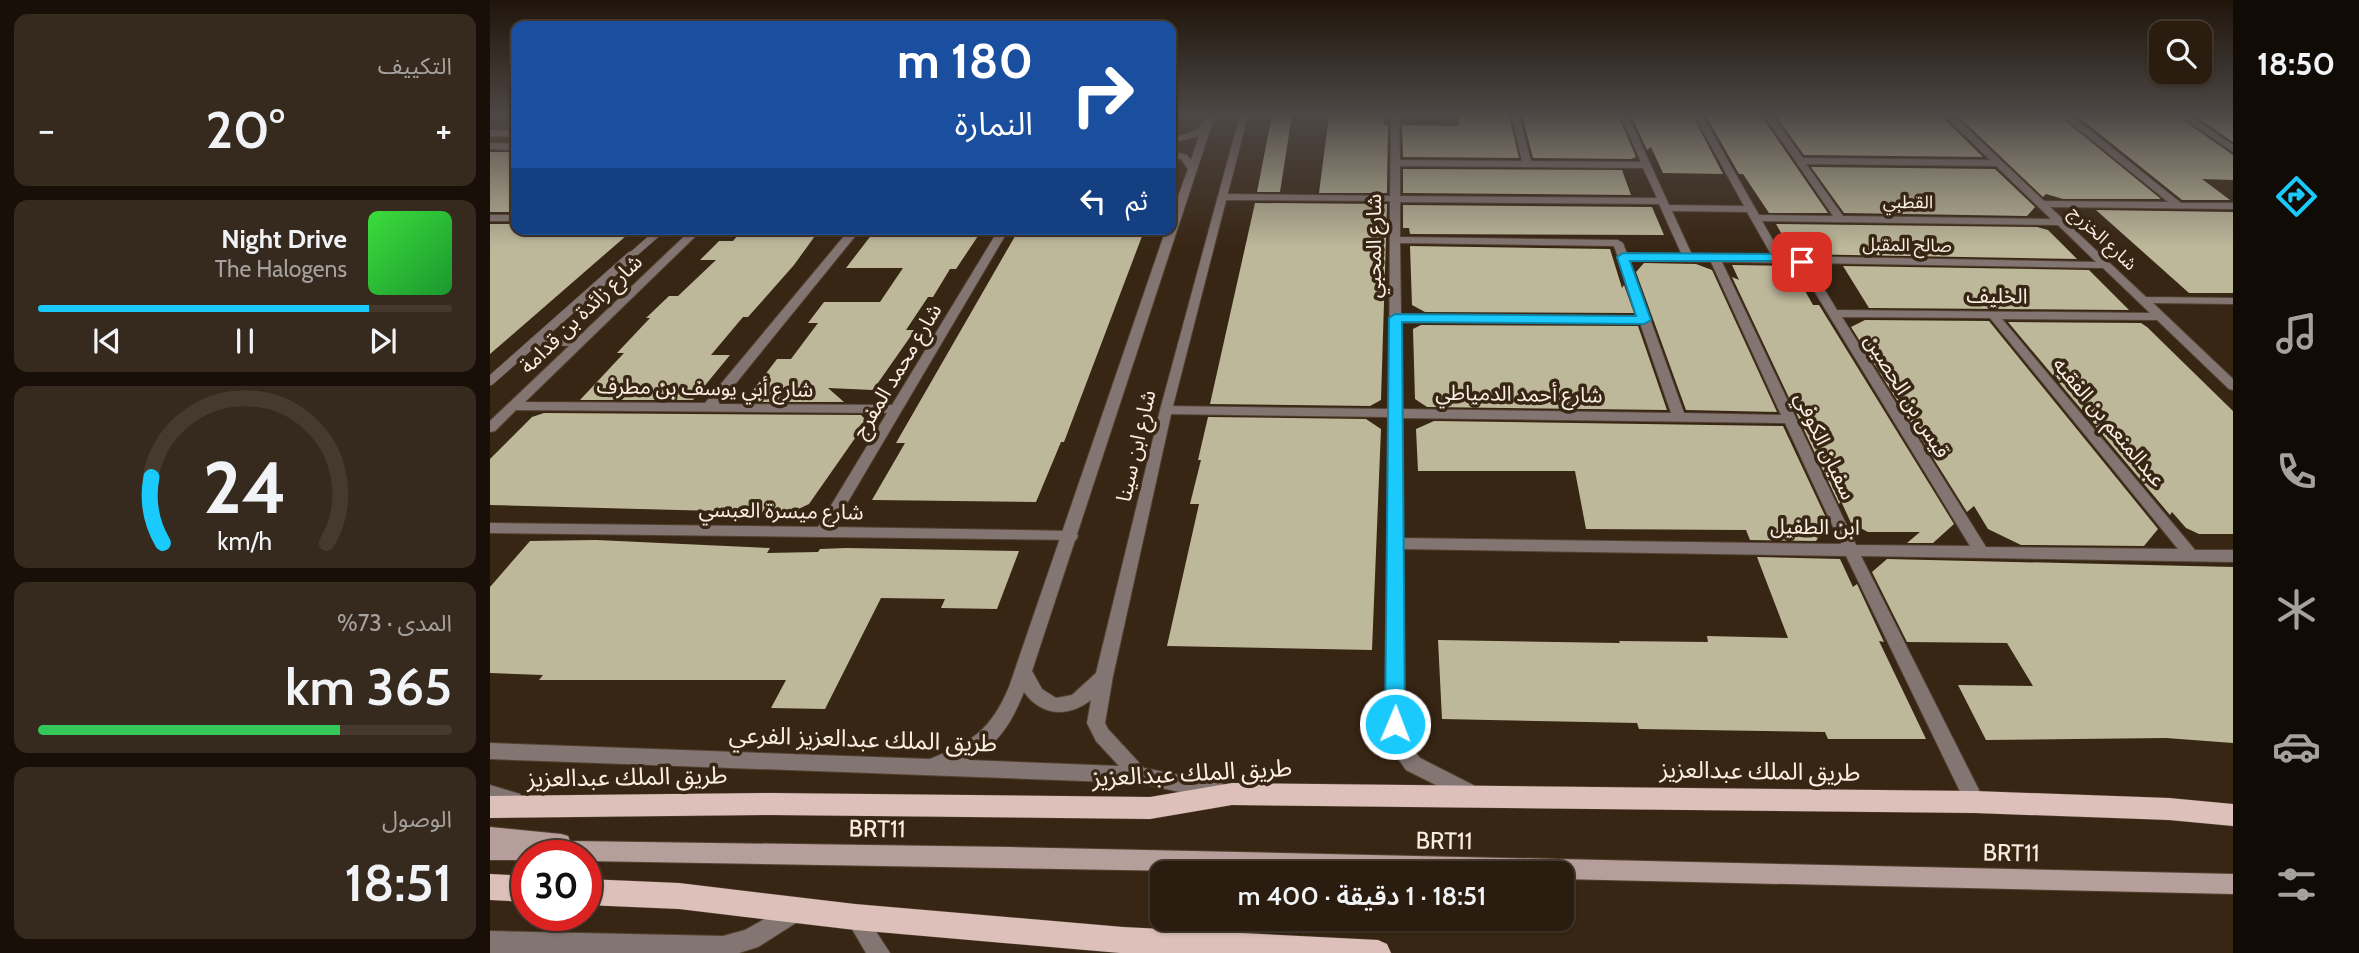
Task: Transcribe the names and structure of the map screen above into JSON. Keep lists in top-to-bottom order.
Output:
{
  "streets": {
    "main road": ["طريق الملك عبدالعزيز", "BRT11"],
    "street": [
      "القطبي",
      "شارع الخزرج",
      "صالح المقبل",
      "شارع المحبي",
      "الخليف",
      "شارع زائدة بن قدامة",
      "شارع محمد المفرج",
      "شارع أبي يوسف بن مطرف",
      "شارع أحمد الدمياطي",
      "قيس بن الحصين",
      "عبدالمنعم بن الفقيه",
      "شارع ابن سينا",
      "سفيان الكوفي",
      "شارع ميسرة العبسي",
      "ابن الطفيل",
      "طريق الملك عبدالعزيز الفرعي"
    ]
  },
  "crossings": [
    ["القطبي", "شارع الخزرج"],
    ["القطبي", "شارع المحبي"],
    ["القطبي", "شارع ابن سينا"],
    ["شارع الخزرج", "صالح المقبل"],
    ["شارع الخزرج", "الخليف"],
    ["صالح المقبل", "قيس بن الحصين"],
    ["صالح المقبل", "سفيان الكوفي"],
    ["شارع المحبي", "شارع أحمد الدمياطي"],
    ["شارع المحبي", "ابن الطفيل"],
    ["شارع المحبي", "طريق الملك عبدالعزيز"],
    ["الخليف", "قيس بن الحصين"],
    ["الخليف", "عبدالمنعم بن الفقيه"],
    ["شارع زائدة بن قدامة", "شارع أبي يوسف بن مطرف"],
    ["شارع محمد المفرج", "شارع أبي يوسف بن مطرف"],
    ["شارع محمد المفرج", "شارع ميسرة العبسي"],
    ["شارع أحمد الدمياطي", "شارع ابن سينا"],
    ["شارع أحمد الدمياطي", "سفيان الكوفي"],
    ["قيس بن الحصين", "ابن الطفيل"],
    ["عبدالمنعم بن الفقيه", "ابن الطفيل"],
    ["شارع ابن سينا", "شارع ميسرة العبسي"],
    ["شارع ابن سينا", "طريق الملك عبدالعزيز الفرعي"],
    ["سفيان الكوفي", "ابن الطفيل"],
    ["سفيان الكوفي", "طريق الملك عبدالعزيز"],
    ["طريق الملك عبدالعزيز الفرعي", "طريق الملك عبدالعزيز"]
  ],
  "page": {
    "tabs": "18:50",
    "tile": [
      "التكييف",
      ["المدى · 73%", "365 km"],
      ["الوصول", "18:51"]
    ],
    "turn": ["180 m", "النمارة"],
    "heat": ["−", "20°", "+"],
    "then": "ثم",
    "song": ["Night Drive", "The Halogens"],
    "limit": "30",
    "trip": "18:51 · 1 دقيقة · 400 m",
    "gauge": ["24", "km/h"]
  }
}
